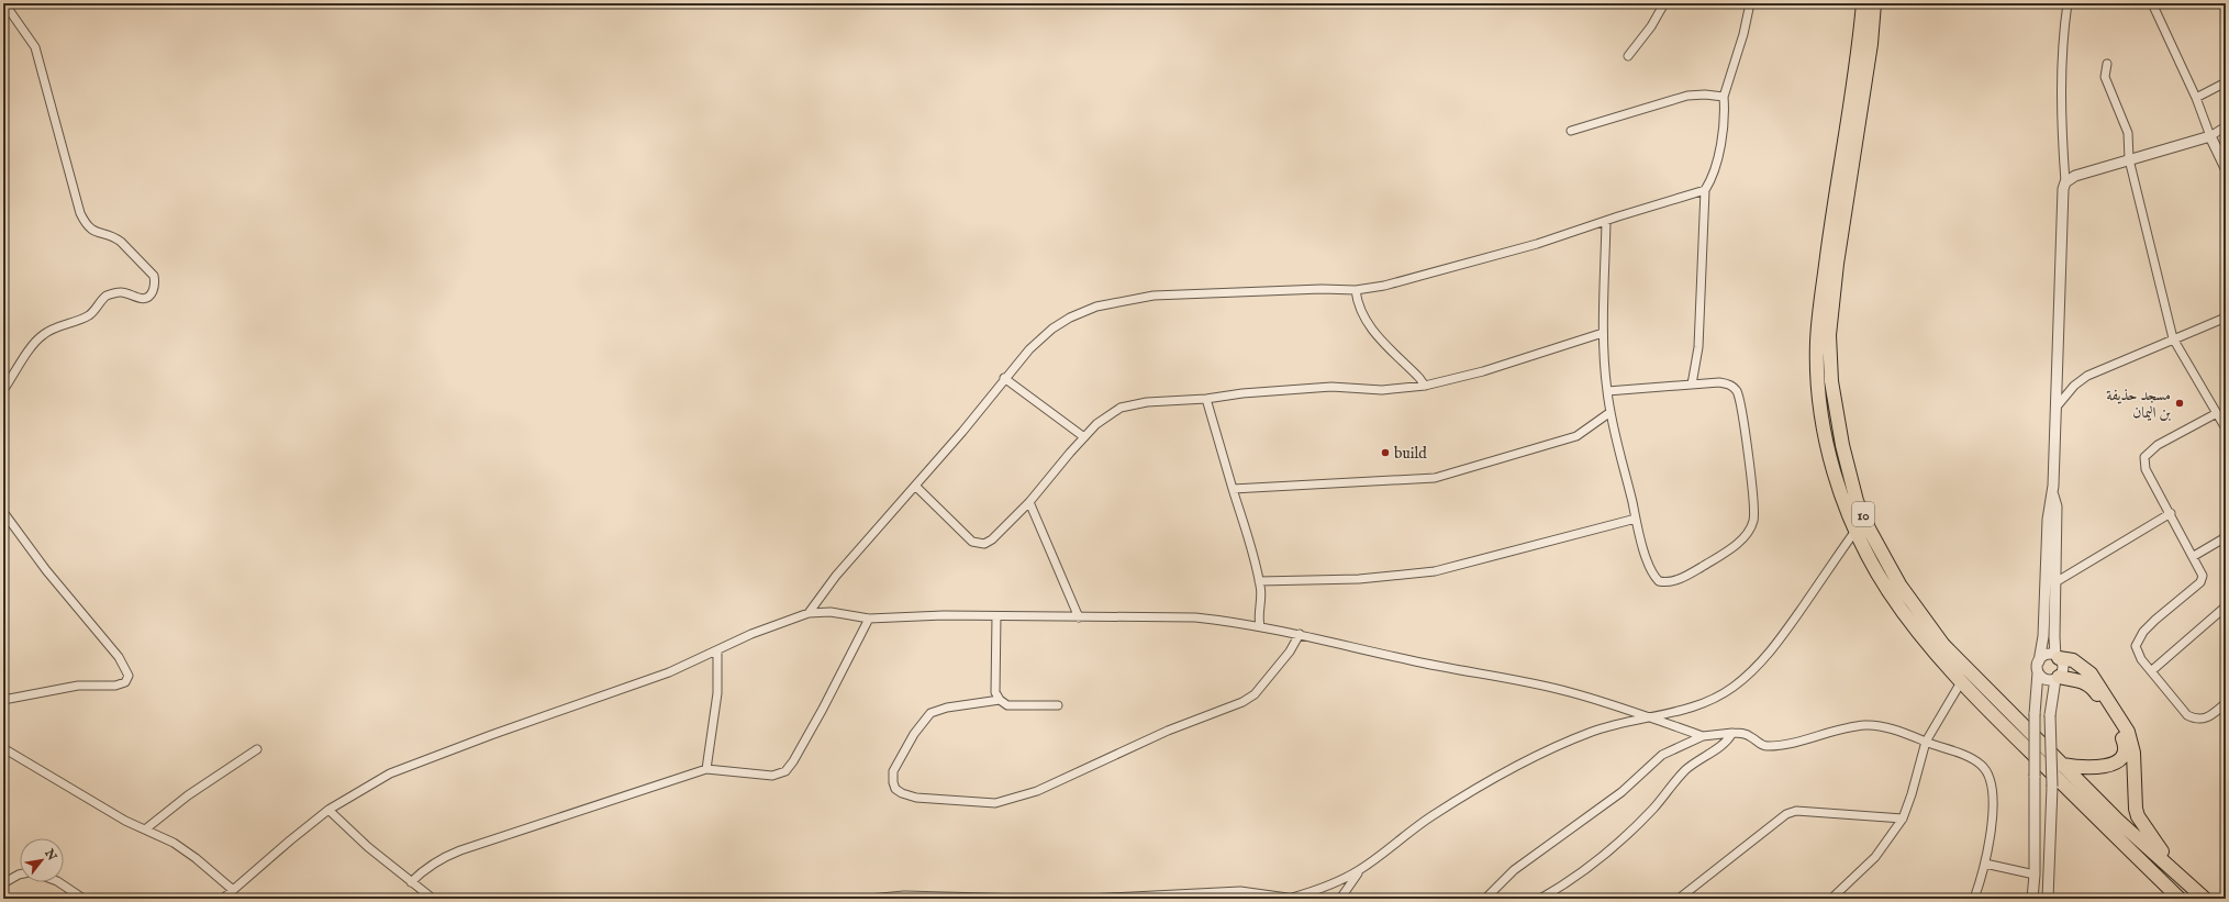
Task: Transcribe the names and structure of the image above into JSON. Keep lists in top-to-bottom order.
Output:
{
  "streets": {
    "highway": ["10"]
  },
  "places": ["مسجد حذيفة بن اليمان", "build"],
  "north": "top right"
}
